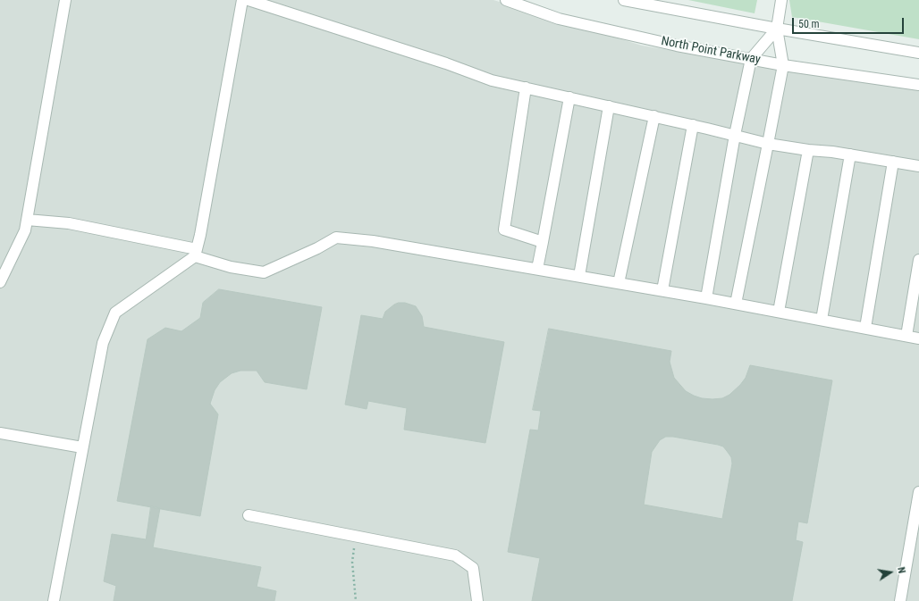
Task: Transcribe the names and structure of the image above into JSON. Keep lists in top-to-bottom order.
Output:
{
  "streets": {
    "street": ["North Point Parkway"]
  },
  "scale_bar": "50 m",
  "north": "right"
}
